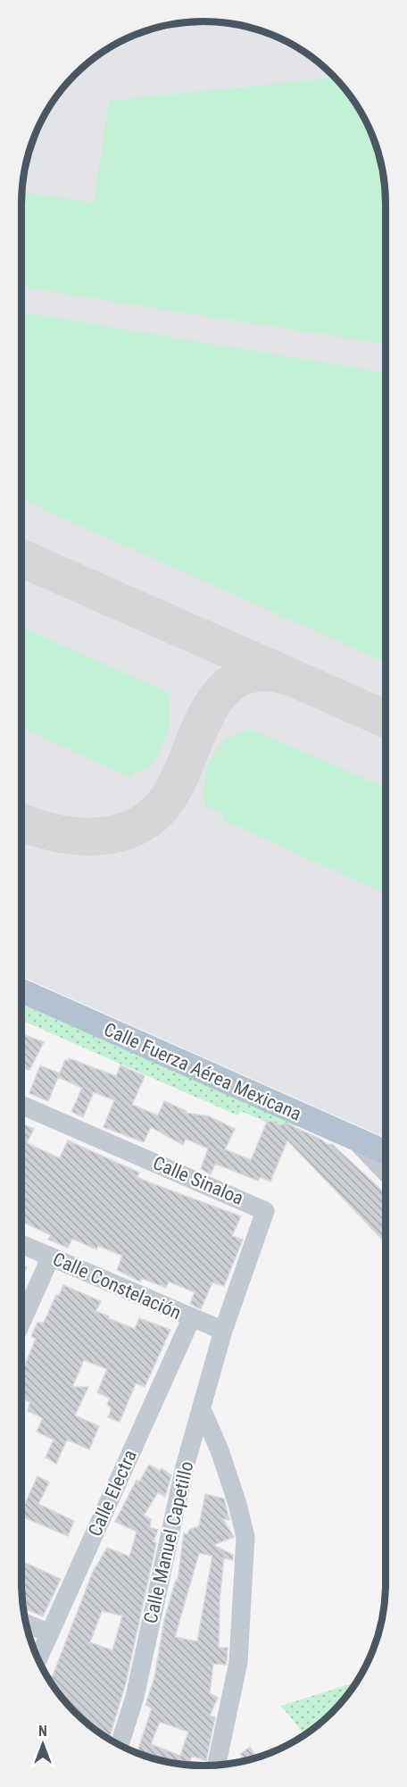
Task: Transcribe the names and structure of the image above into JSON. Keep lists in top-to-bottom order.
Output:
{
  "streets": {
    "main road": ["Calle Fuerza Aérea Mexicana"],
    "street": [
      "Calle Sinaloa",
      "Calle Constelación",
      "Calle Electra",
      "Calle Manuel Capetillo"
    ]
  },
  "crossings": [
    ["Calle Sinaloa", "Calle Constelación"],
    ["Calle Sinaloa", "Calle Manuel Capetillo"],
    ["Calle Constelación", "Calle Electra"],
    ["Calle Constelación", "Calle Manuel Capetillo"]
  ],
  "north": "top"
}
